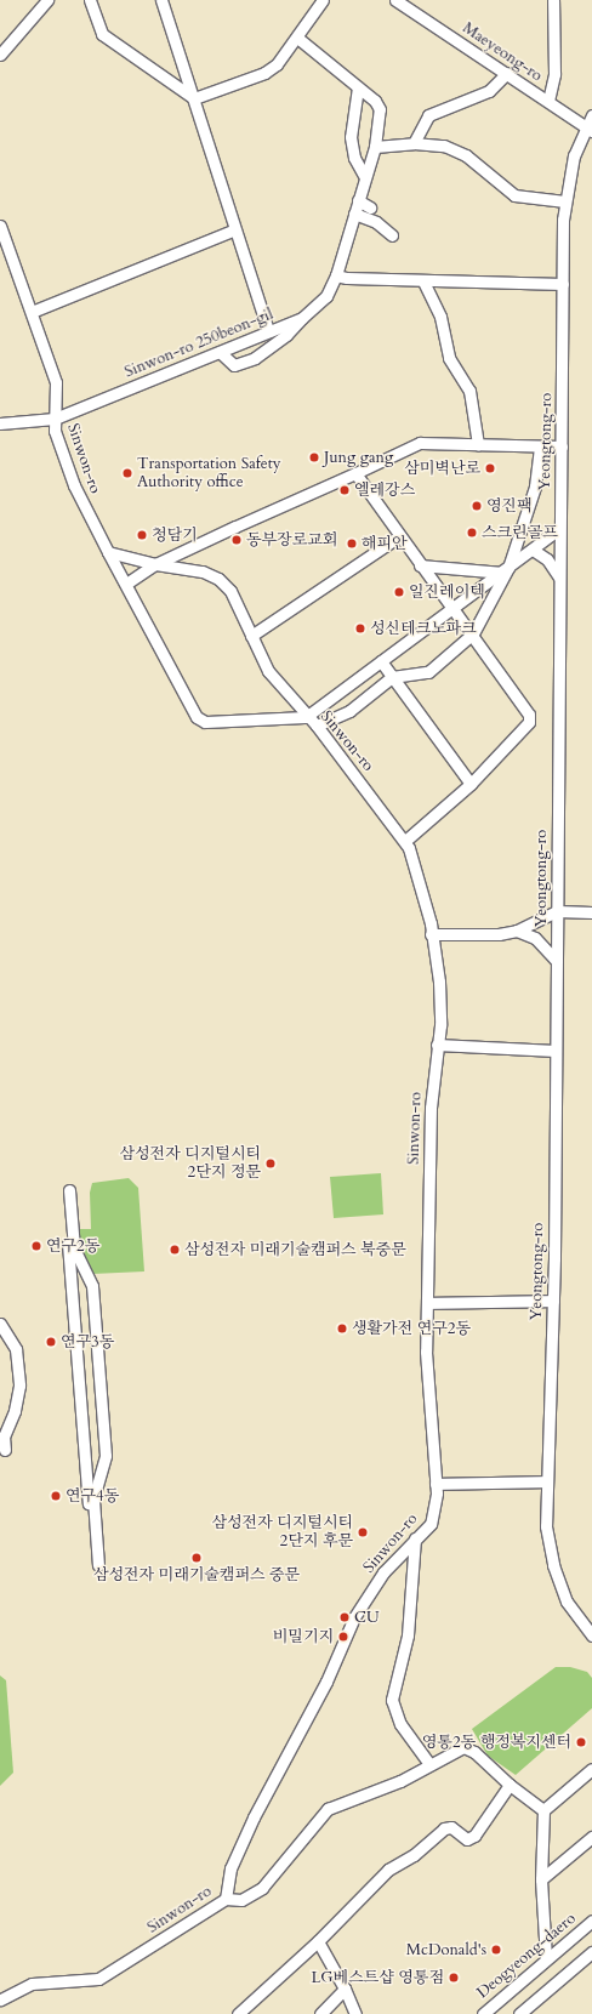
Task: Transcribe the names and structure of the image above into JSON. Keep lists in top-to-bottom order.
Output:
{
  "streets": {
    "street": [
      "Maeyeong-ro",
      "Sinwon-ro 250beon-gil",
      "Yeongtong-ro",
      "Sinwon-ro",
      "Deogyeong-daero"
    ]
  },
  "crossings": [
    ["Maeyeong-ro", "Yeongtong-ro"],
    ["Sinwon-ro 250beon-gil", "Sinwon-ro"]
  ],
  "places": [
    "Jung gang",
    "삼미벽난로",
    "Transportation Safety Authority office",
    "엘레강스",
    "영진팩",
    "스크린골프",
    "청담기",
    "동부장로교회",
    "해피안",
    "일진레이텍",
    "성신테크노파크",
    "삼성전자 디지털시티 2단지 정문",
    "연구2동",
    "삼성전자 미래기술캠퍼스 북중문",
    "생활가전 연구2동",
    "연구3동",
    "연구4동",
    "삼성전자 디지털시티 2단지 후문",
    "삼성전자 미래기술캠퍼스 중문",
    "CU",
    "비밀기지",
    "영통2동 행정복지센터",
    "McDonald's",
    "LG베스트샵 영통점"
  ]
}
